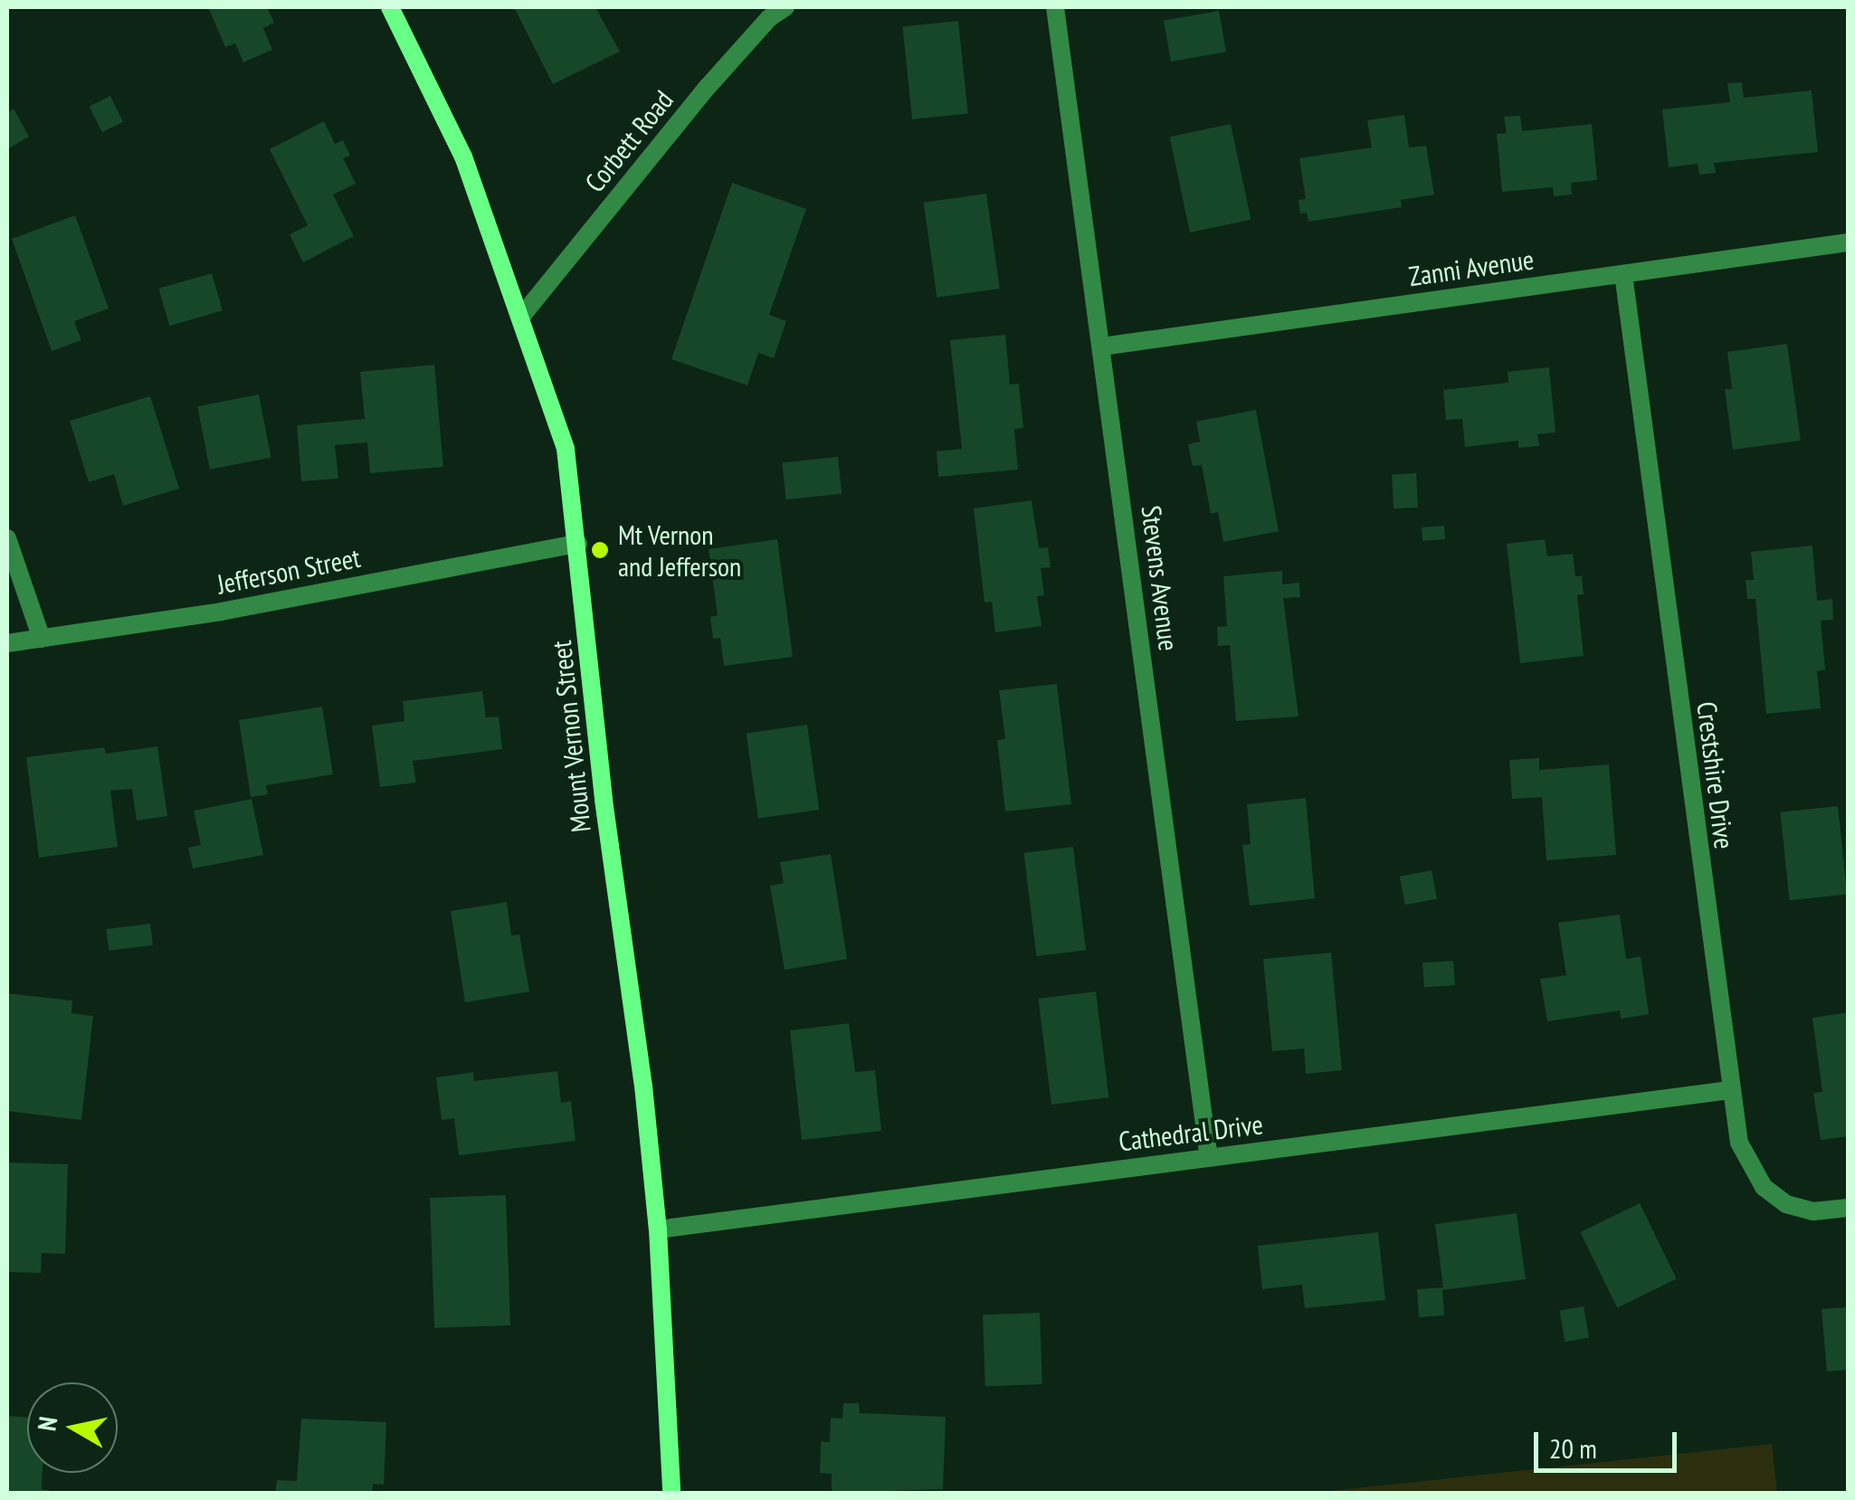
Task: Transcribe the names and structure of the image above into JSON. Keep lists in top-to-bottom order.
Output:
{
  "streets": {
    "main road": ["Mount Vernon Street"],
    "street": [
      "Corbett Road",
      "Zanni Avenue",
      "Jefferson Street",
      "Stevens Avenue",
      "Crestshire Drive",
      "Cathedral Drive"
    ]
  },
  "crossings": [
    ["Corbett Road", "Mount Vernon Street"],
    ["Zanni Avenue", "Stevens Avenue"],
    ["Zanni Avenue", "Crestshire Drive"],
    ["Jefferson Street", "Mount Vernon Street"],
    ["Stevens Avenue", "Cathedral Drive"],
    ["Mount Vernon Street", "Cathedral Drive"],
    ["Crestshire Drive", "Cathedral Drive"]
  ],
  "places": ["Mt Vernon and Jefferson"],
  "scale_bar": "20 m",
  "north": "left"
}
